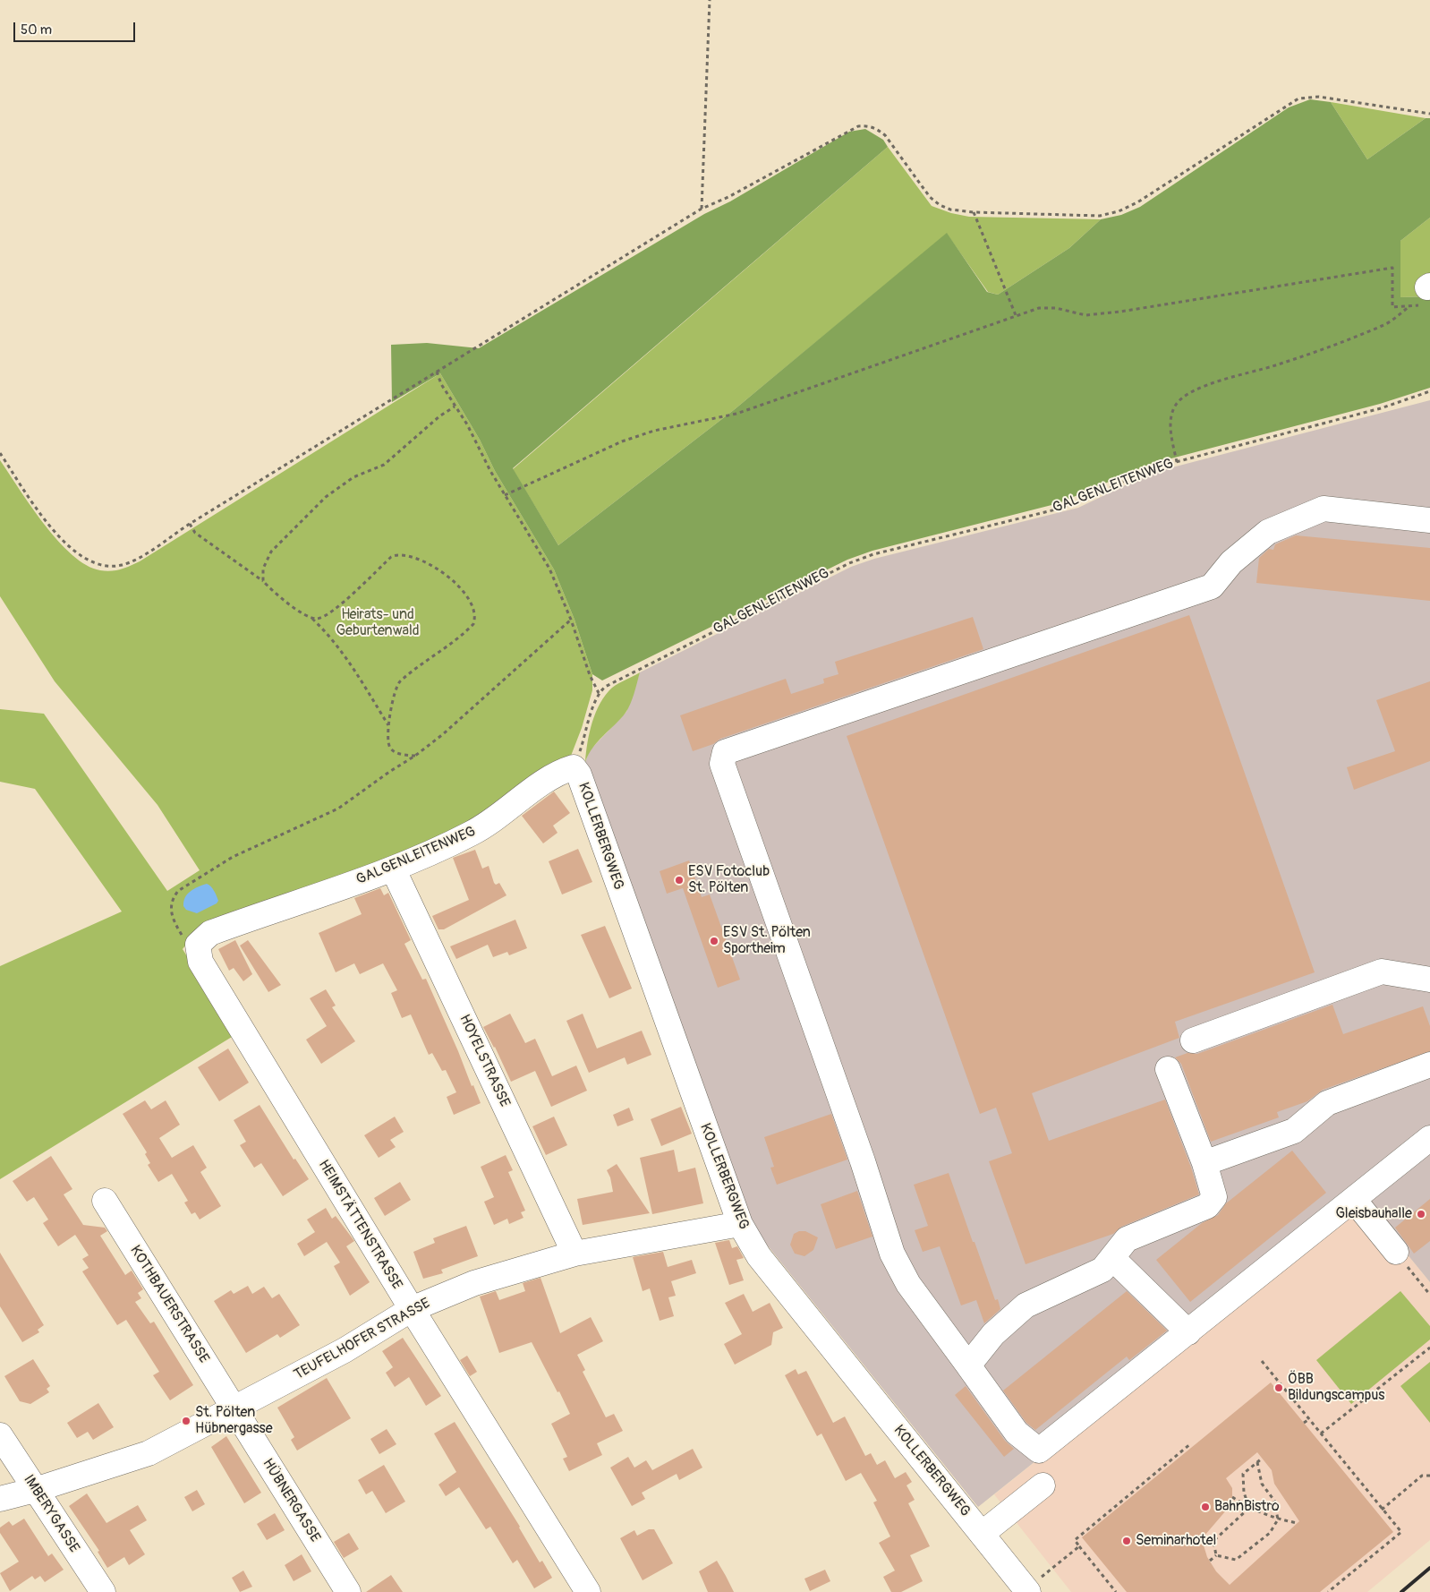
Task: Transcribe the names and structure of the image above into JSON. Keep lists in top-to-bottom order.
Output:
{
  "streets": {
    "street": [
      "GALGENLEITENWEG",
      "KOLLERBERGWEG",
      "HOYELSTRASSE",
      "HEIMSTÄTTENSTRASSE",
      "KOTHBAUERSTRASSE",
      "TEUFELHOFER STRASSE",
      "HÜBNERGASSE",
      "IMBERYGASSE"
    ]
  },
  "crossings": [
    ["GALGENLEITENWEG", "KOLLERBERGWEG"],
    ["GALGENLEITENWEG", "HOYELSTRASSE"],
    ["GALGENLEITENWEG", "HEIMSTÄTTENSTRASSE"],
    ["KOLLERBERGWEG", "TEUFELHOFER STRASSE"],
    ["HOYELSTRASSE", "TEUFELHOFER STRASSE"],
    ["HEIMSTÄTTENSTRASSE", "TEUFELHOFER STRASSE"],
    ["KOTHBAUERSTRASSE", "TEUFELHOFER STRASSE"],
    ["KOTHBAUERSTRASSE", "HÜBNERGASSE"],
    ["TEUFELHOFER STRASSE", "HÜBNERGASSE"],
    ["TEUFELHOFER STRASSE", "IMBERYGASSE"]
  ],
  "parks": ["Heirats- und Geburtenwald"],
  "places": [
    "ESV Fotoclub St. Pölten",
    "ESV St. Pölten Sportheim",
    "Gleisbauhalle",
    "ÖBB Bildungscampus",
    "St. Pölten Hübnergasse",
    "BahnBistro",
    "Seminarhotel"
  ],
  "scale_bar": "50 m"
}
